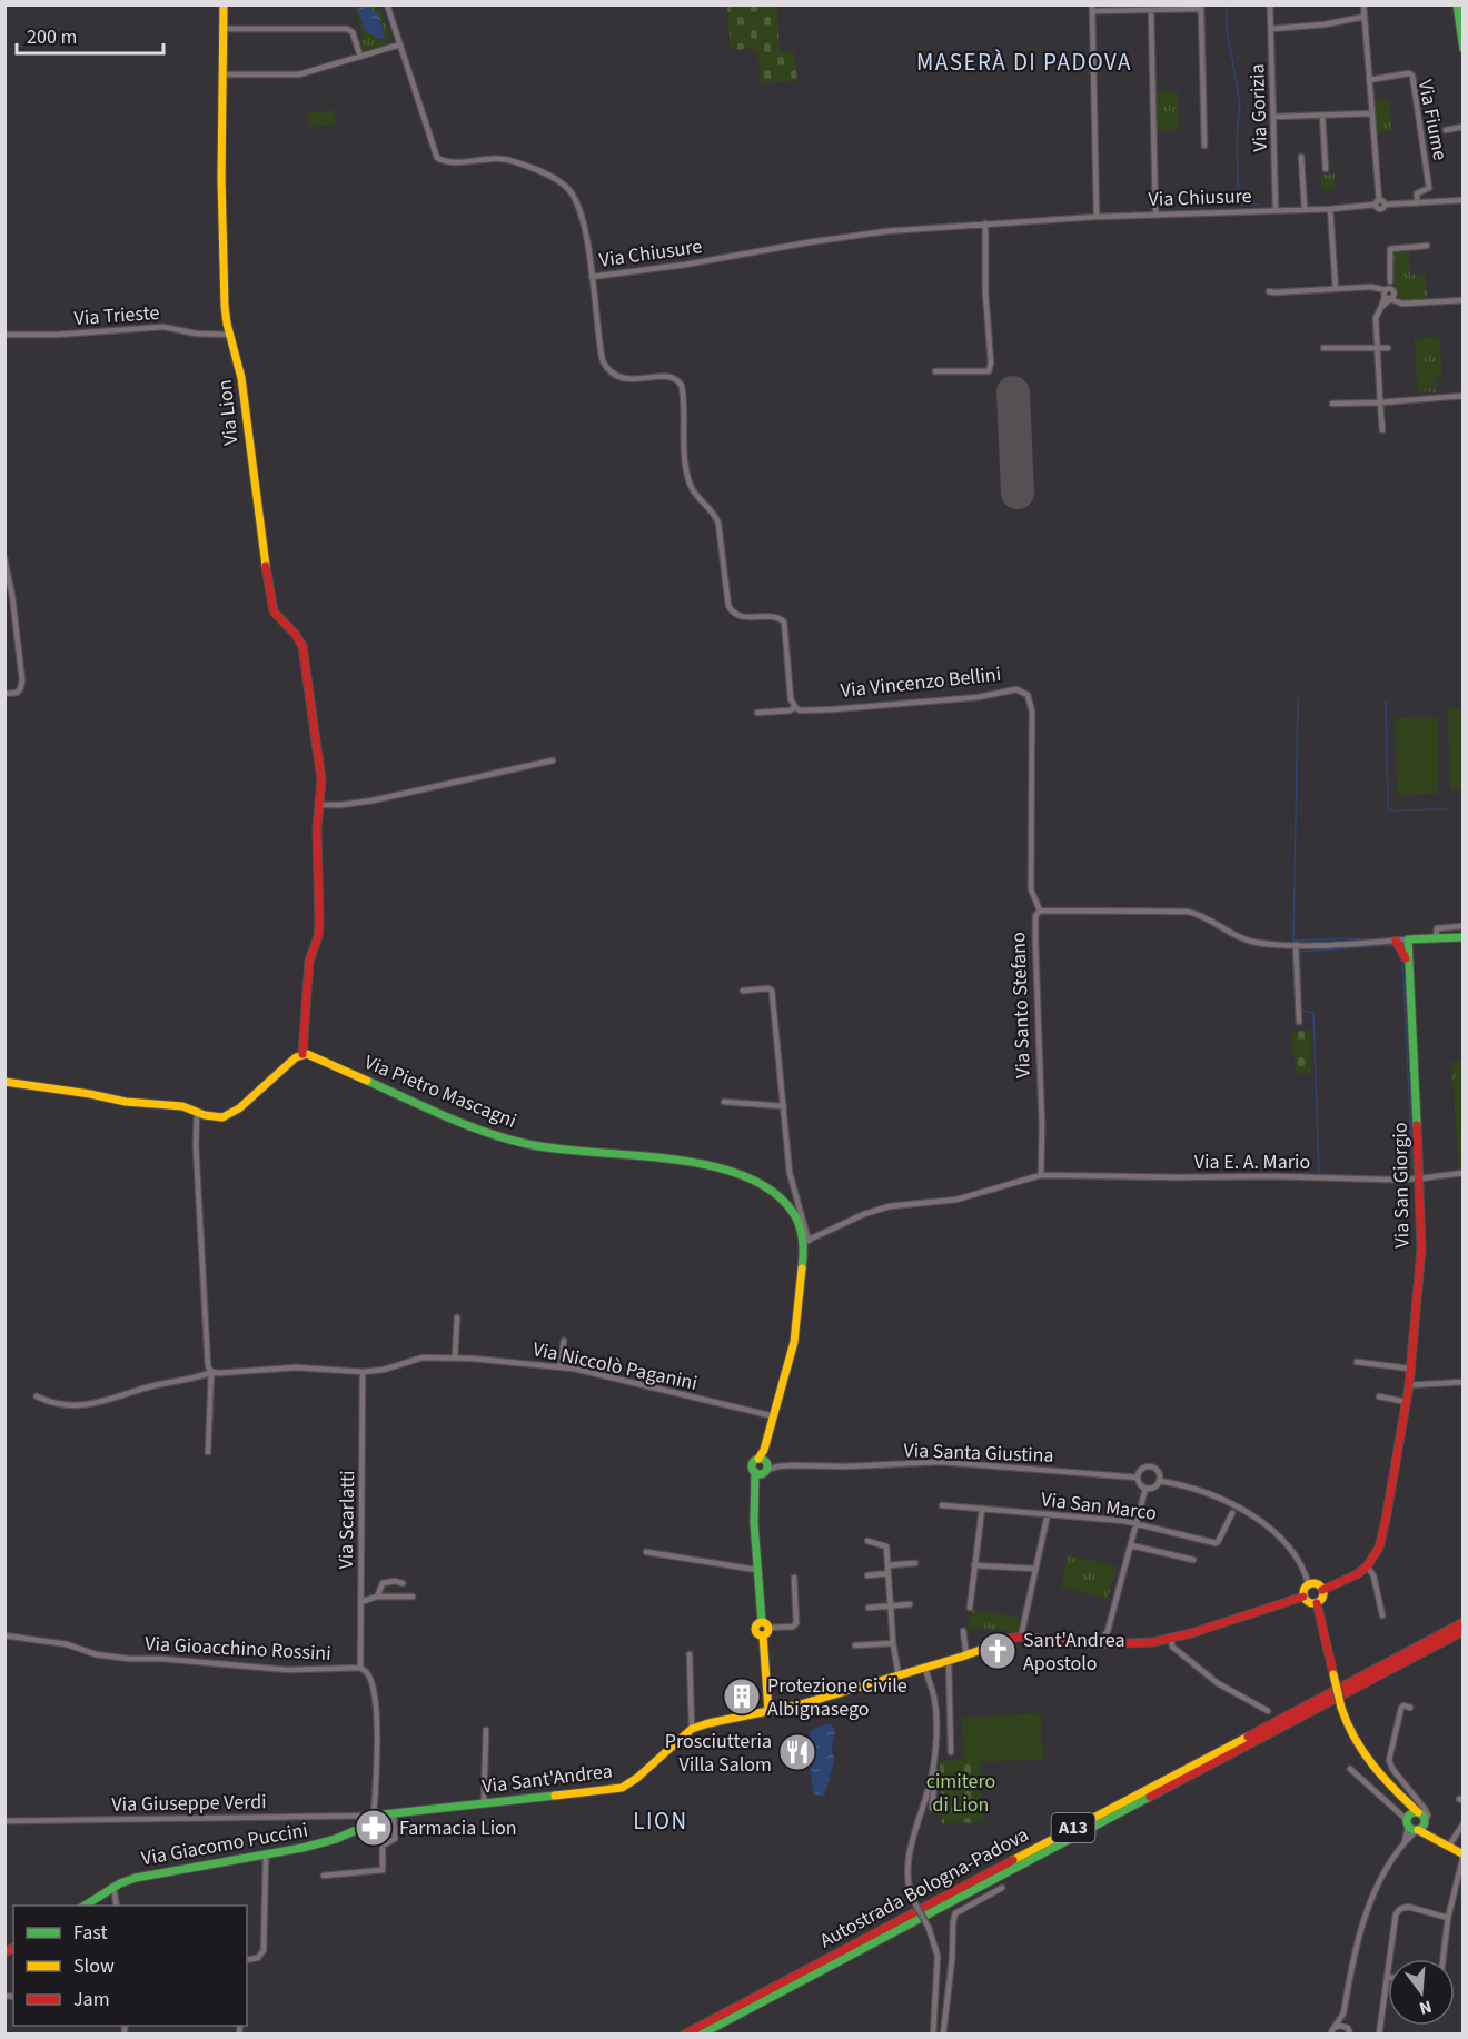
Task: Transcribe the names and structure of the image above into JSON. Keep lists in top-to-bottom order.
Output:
{
  "streets": {
    "main road": [
      "Via Lion",
      "Via Santo Stefano",
      "Via Pietro Mascagni",
      "Via San Giorgio",
      "Via Sant'Andrea",
      "A13",
      "Via Giacomo Puccini",
      "Autostrada Bologna-Padova"
    ],
    "street": [
      "Via Gorizia",
      "Via Fiume",
      "Via Chiusure",
      "Via Trieste",
      "Via Vincenzo Bellini",
      "Via E. A. Mario",
      "Via Niccolò Paganini",
      "Via Santa Giustina",
      "Via San Marco",
      "Via Scarlatti",
      "Via Gioacchino Rossini",
      "Via Giuseppe Verdi"
    ]
  },
  "crossings": [
    ["Via Gorizia", "Via Chiusure"],
    ["Via Fiume", "Via Chiusure"],
    ["Via Trieste", "Via Lion"],
    ["Via Lion", "Via Pietro Mascagni"],
    ["Via Vincenzo Bellini", "Via Santo Stefano"],
    ["Via Santo Stefano", "Via E. A. Mario"],
    ["Via Santo Stefano", "Via San Giorgio"],
    ["Via Pietro Mascagni", "Via Niccolò Paganini"],
    ["Via Pietro Mascagni", "Via Santa Giustina"],
    ["Via E. A. Mario", "Via San Giorgio"],
    ["Via Niccolò Paganini", "Via Scarlatti"],
    ["Via Scarlatti", "Via Gioacchino Rossini"],
    ["Via Sant'Andrea", "Via Giuseppe Verdi"],
    ["Via Sant'Andrea", "Via Giacomo Puccini"],
    ["Via Giuseppe Verdi", "Via Giacomo Puccini"]
  ],
  "districts": ["MASERÀ DI PADOVA", "LION"],
  "parks": ["cimitero di Lion"],
  "places": {
    "church": ["Sant'Andrea Apostolo"],
    "building": ["Protezione Civile Albignasego"],
    "restaurant": ["Prosciutteria Villa Salom"],
    "pharmacy": ["Farmacia Lion"]
  },
  "legend": ["Fast", "Slow", "Jam"],
  "scale_bar": "200 m",
  "north": "bottom"
}
